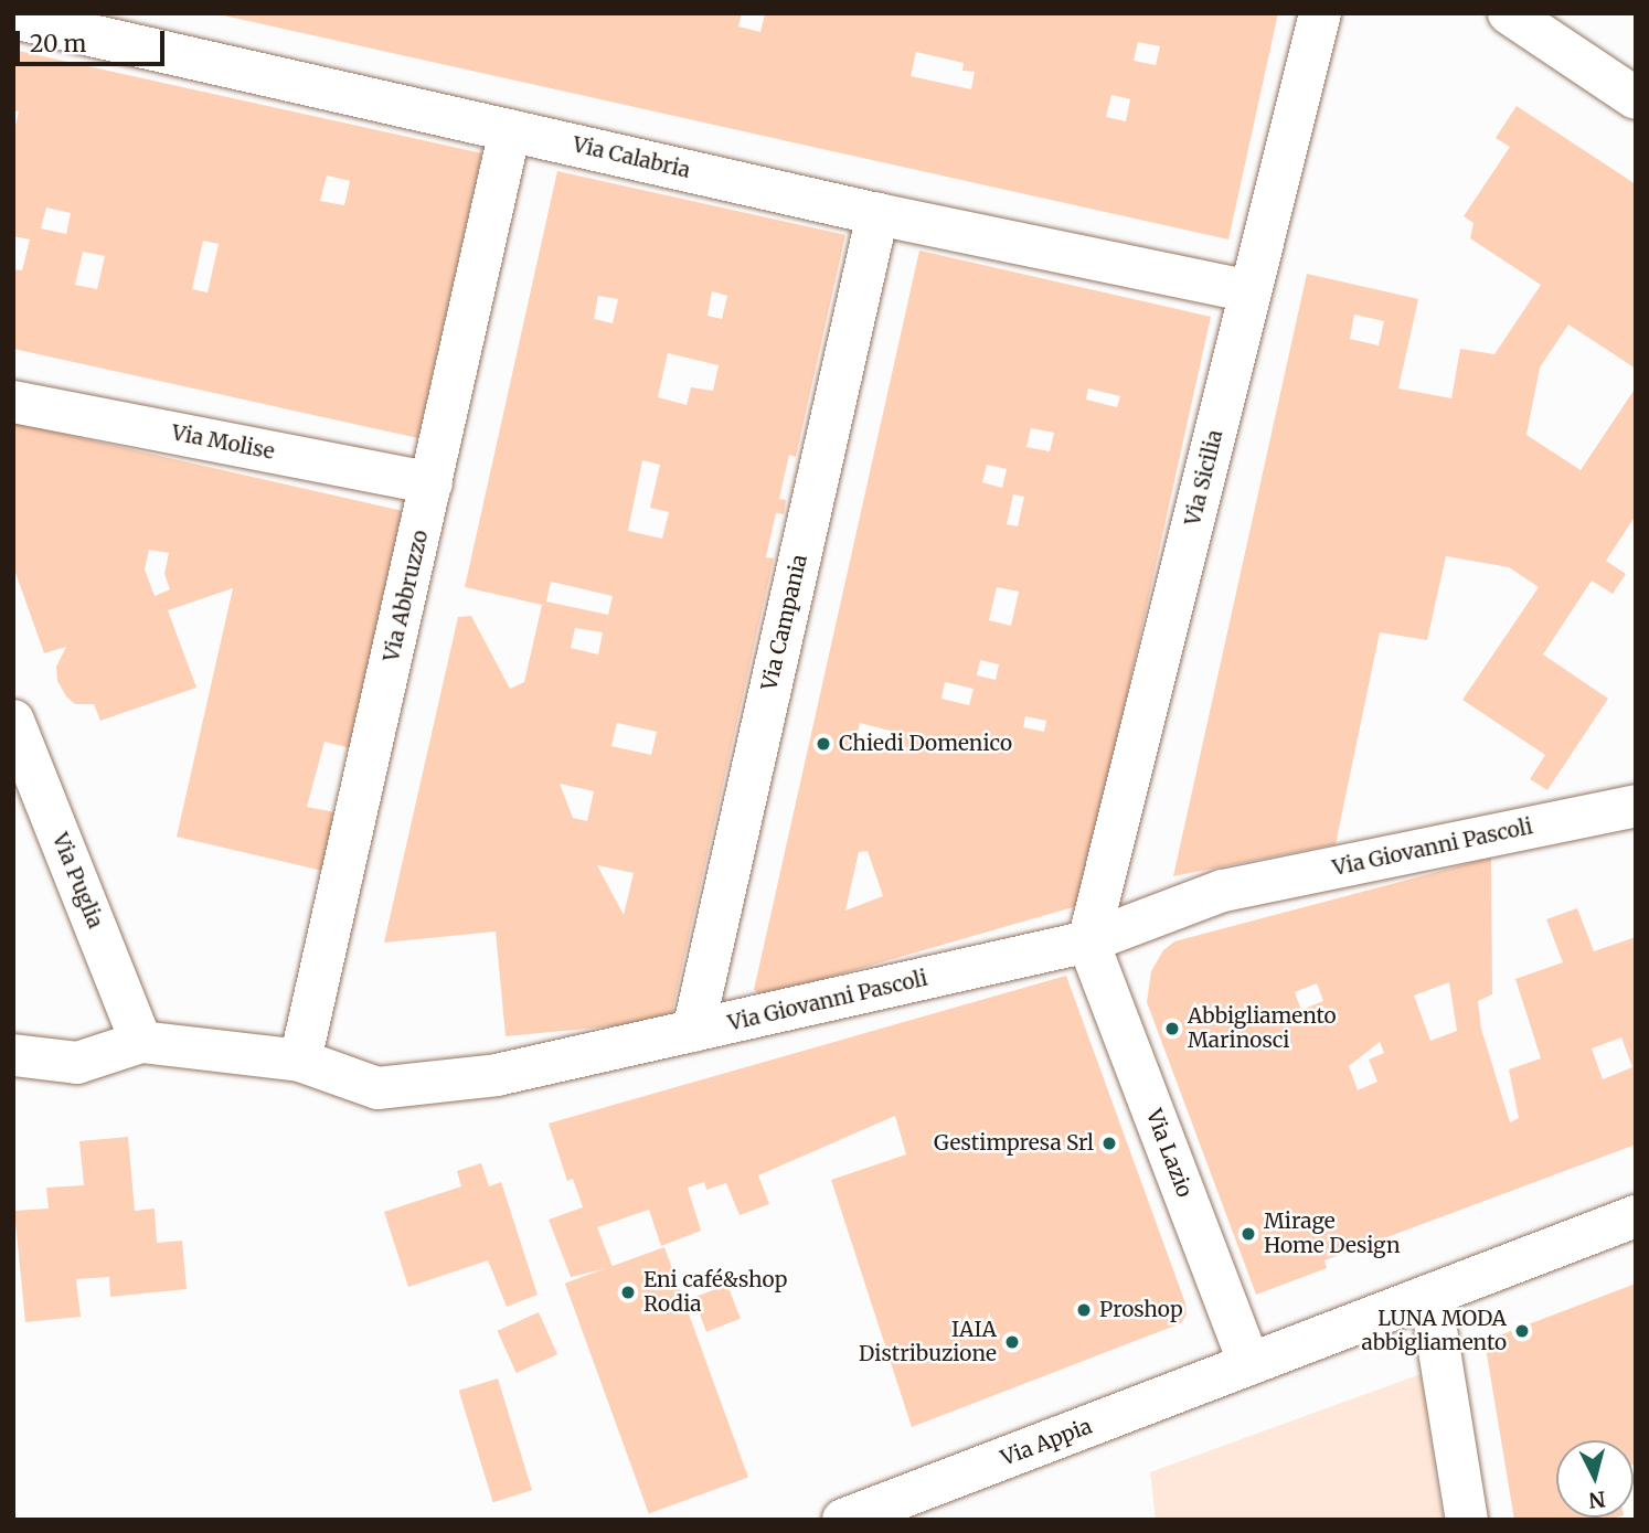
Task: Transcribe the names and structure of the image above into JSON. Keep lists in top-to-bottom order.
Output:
{
  "streets": {
    "street": [
      "Via Calabria",
      "Via Molise",
      "Via Sicilia",
      "Via Abbruzzo",
      "Via Campania",
      "Via Giovanni Pascoli",
      "Via Puglia",
      "Via Lazio",
      "Via Appia"
    ]
  },
  "crossings": [
    ["Via Calabria", "Via Sicilia"],
    ["Via Calabria", "Via Abbruzzo"],
    ["Via Calabria", "Via Campania"],
    ["Via Molise", "Via Abbruzzo"],
    ["Via Sicilia", "Via Giovanni Pascoli"],
    ["Via Sicilia", "Via Lazio"],
    ["Via Abbruzzo", "Via Giovanni Pascoli"],
    ["Via Campania", "Via Giovanni Pascoli"],
    ["Via Giovanni Pascoli", "Via Puglia"],
    ["Via Giovanni Pascoli", "Via Lazio"],
    ["Via Lazio", "Via Appia"]
  ],
  "places": [
    "Chiedi Domenico",
    "Abbigliamento Marinosci",
    "Gestimpresa Srl",
    "Mirage Home Design",
    "Eni café&shop Rodia",
    "Proshop",
    "LUNA MODA abbigliamento",
    "IAIA Distribuzione"
  ],
  "scale_bar": "20 m",
  "north": "bottom"
}
